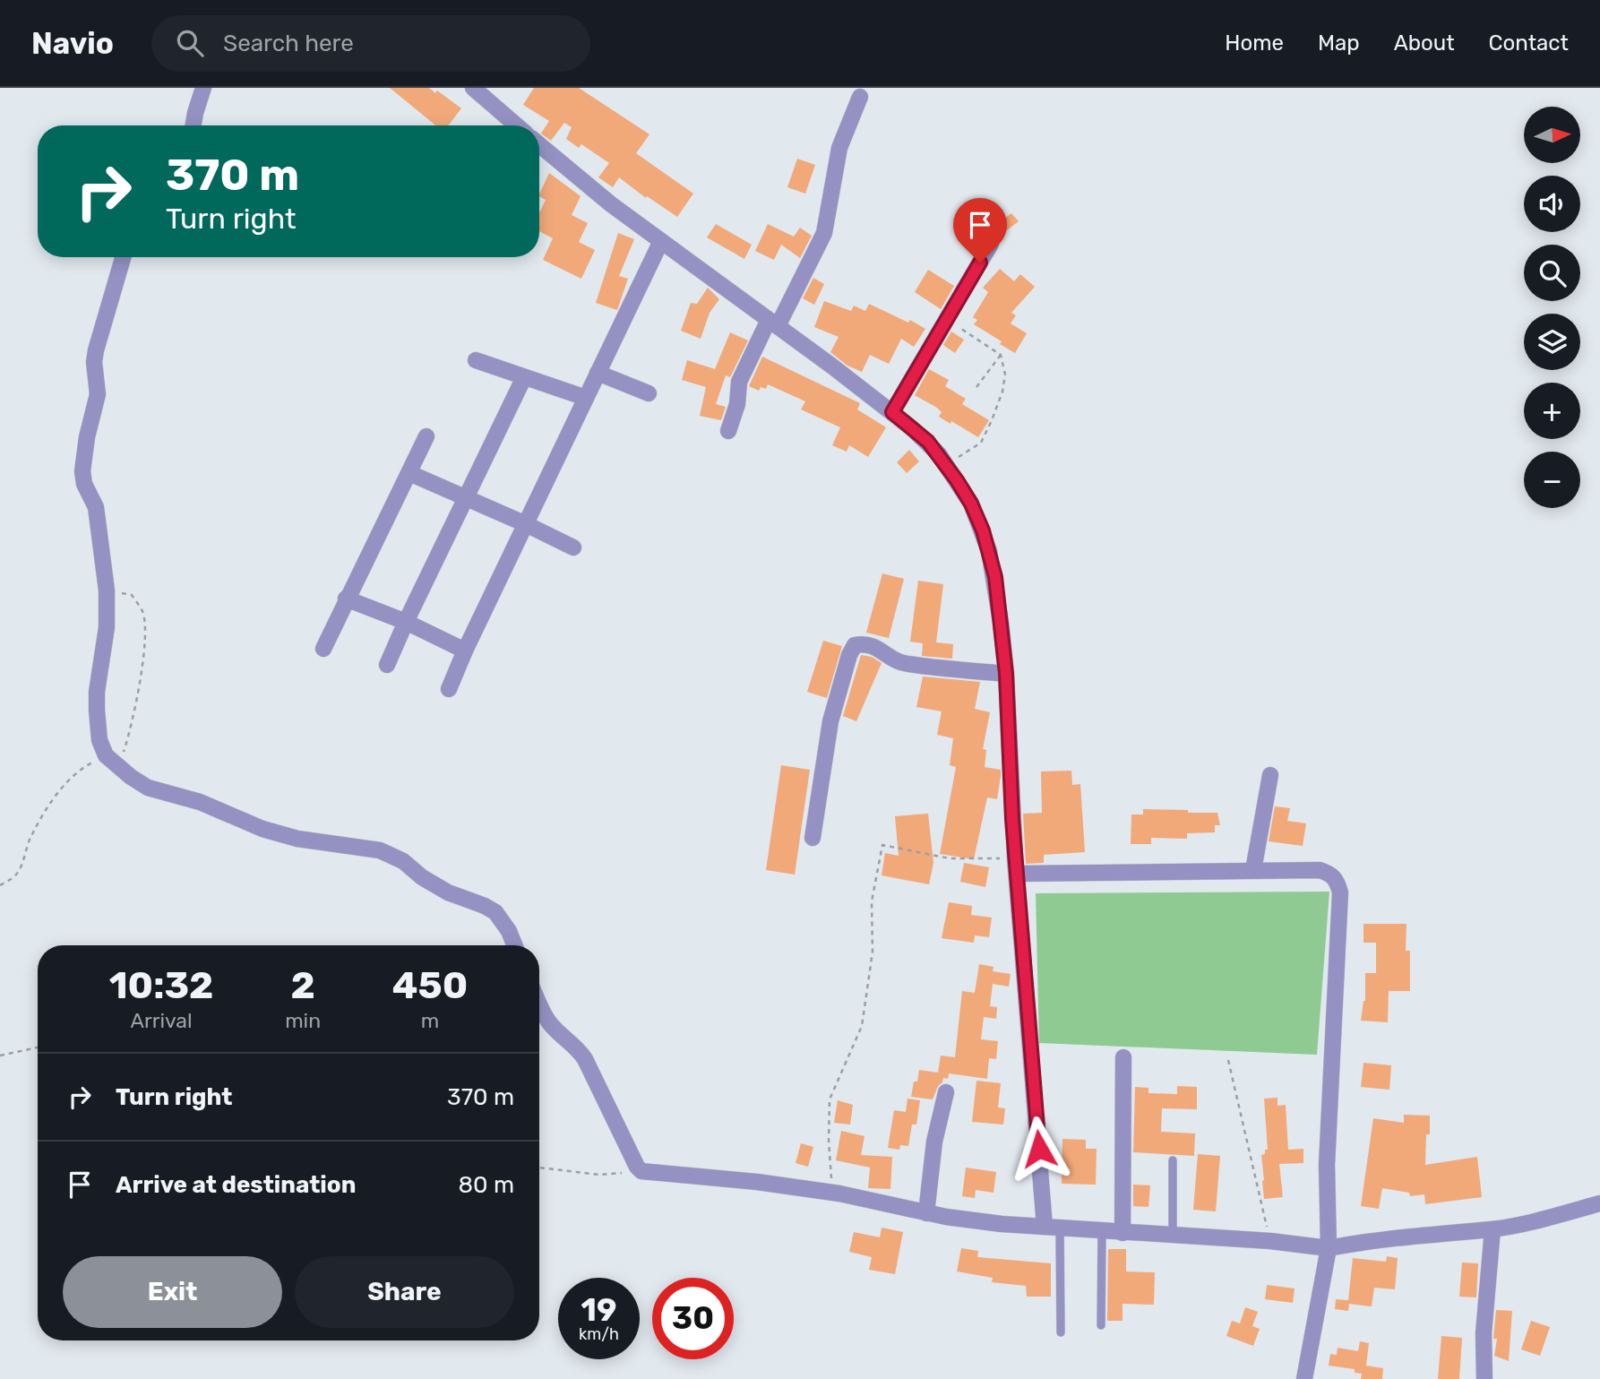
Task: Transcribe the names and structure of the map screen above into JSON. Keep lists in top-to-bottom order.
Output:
{
  "north": "right",
  "page": {
    "header": "Navio",
    "search": "Search here",
    "nav": [
      "Home",
      "Map",
      "About",
      "Contact"
    ],
    "map_buttons": ["+", "−"],
    "turn": ["370 m", "Turn right"],
    "eta": [
      "10:32",
      "Arrival",
      "2",
      "min",
      "450",
      "m"
    ],
    "list": [
      {
        "name": "Turn right",
        "value": "370 m"
      },
      {
        "name": "Arrive at destination",
        "value": "80 m"
      }
    ],
    "buttons": ["Exit", "Share"],
    "speed": "19 km/h",
    "limit": "30"
  }
}
